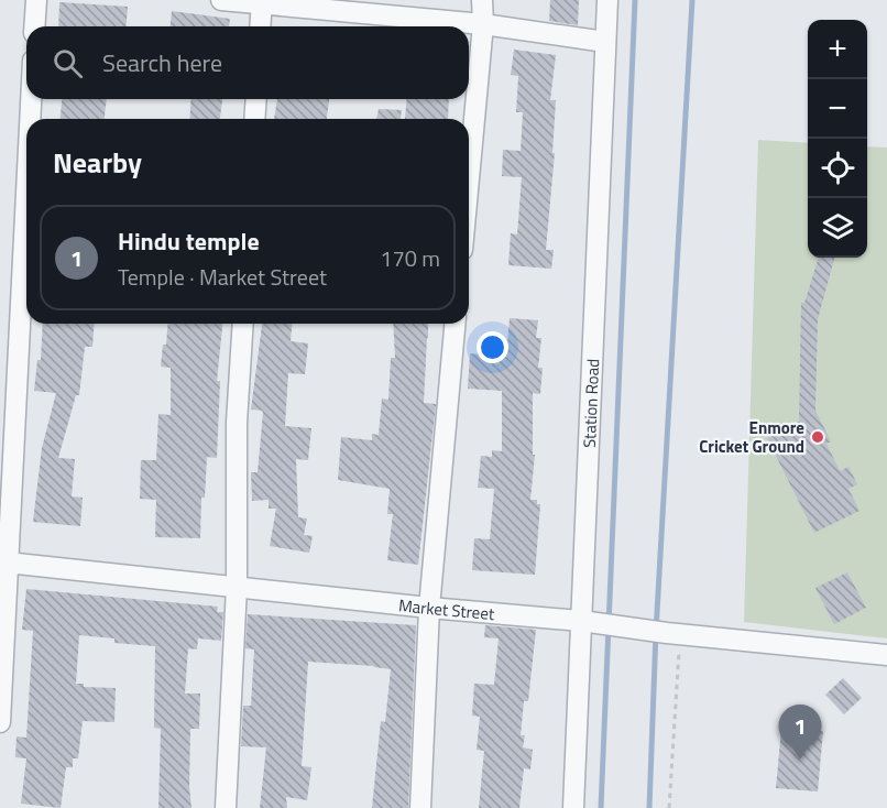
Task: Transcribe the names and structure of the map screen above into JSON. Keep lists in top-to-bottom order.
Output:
{
  "streets": {
    "street": ["Station Road", "Market Street"]
  },
  "crossings": [
    ["Station Road", "Market Street"]
  ],
  "places": ["Enmore Cricket Ground"],
  "page": {
    "map_buttons": ["+", "−"],
    "search": "Search here",
    "heading": "Nearby",
    "list": [
      {
        "mark": "1",
        "name": "Hindu temple",
        "note": "Temple · Market Street",
        "value": "170 m"
      }
    ],
    "pins": "1"
  }
}
